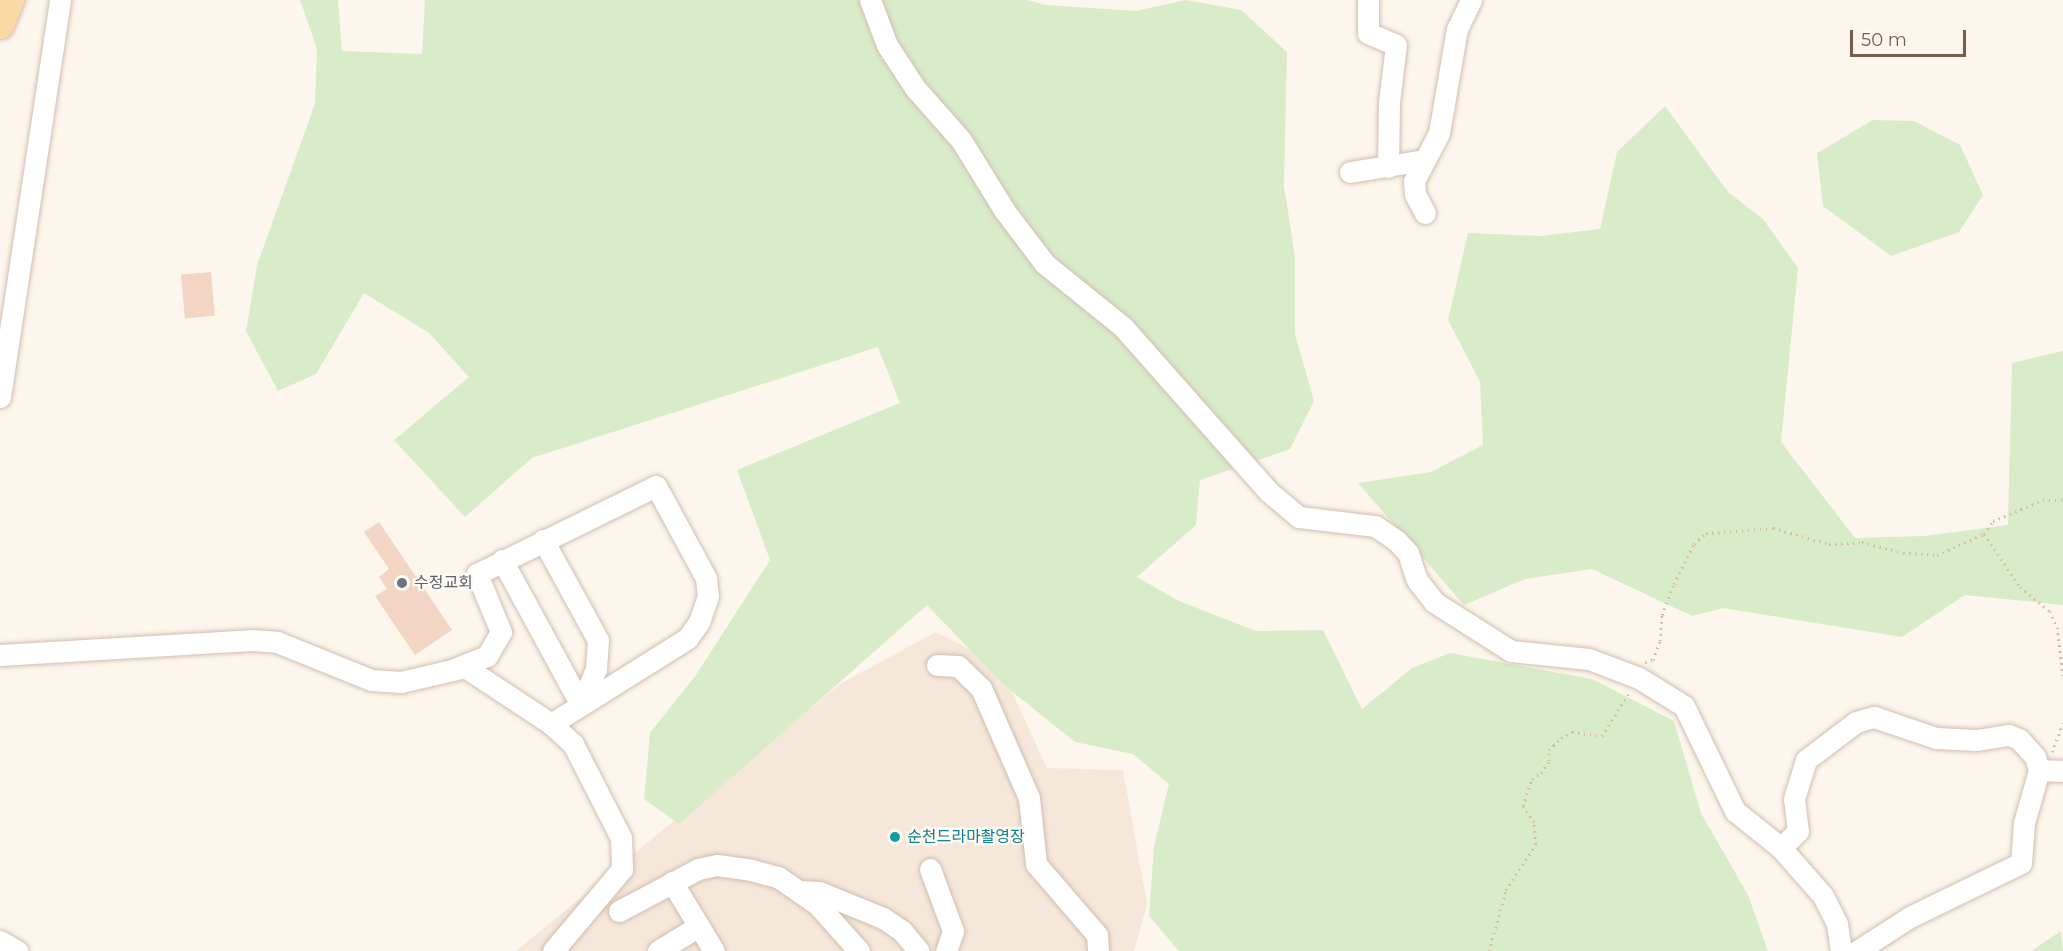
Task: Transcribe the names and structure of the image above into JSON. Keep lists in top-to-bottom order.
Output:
{
  "places": ["수정교회", "순천드라마촬영장"],
  "scale_bar": "50 m"
}
